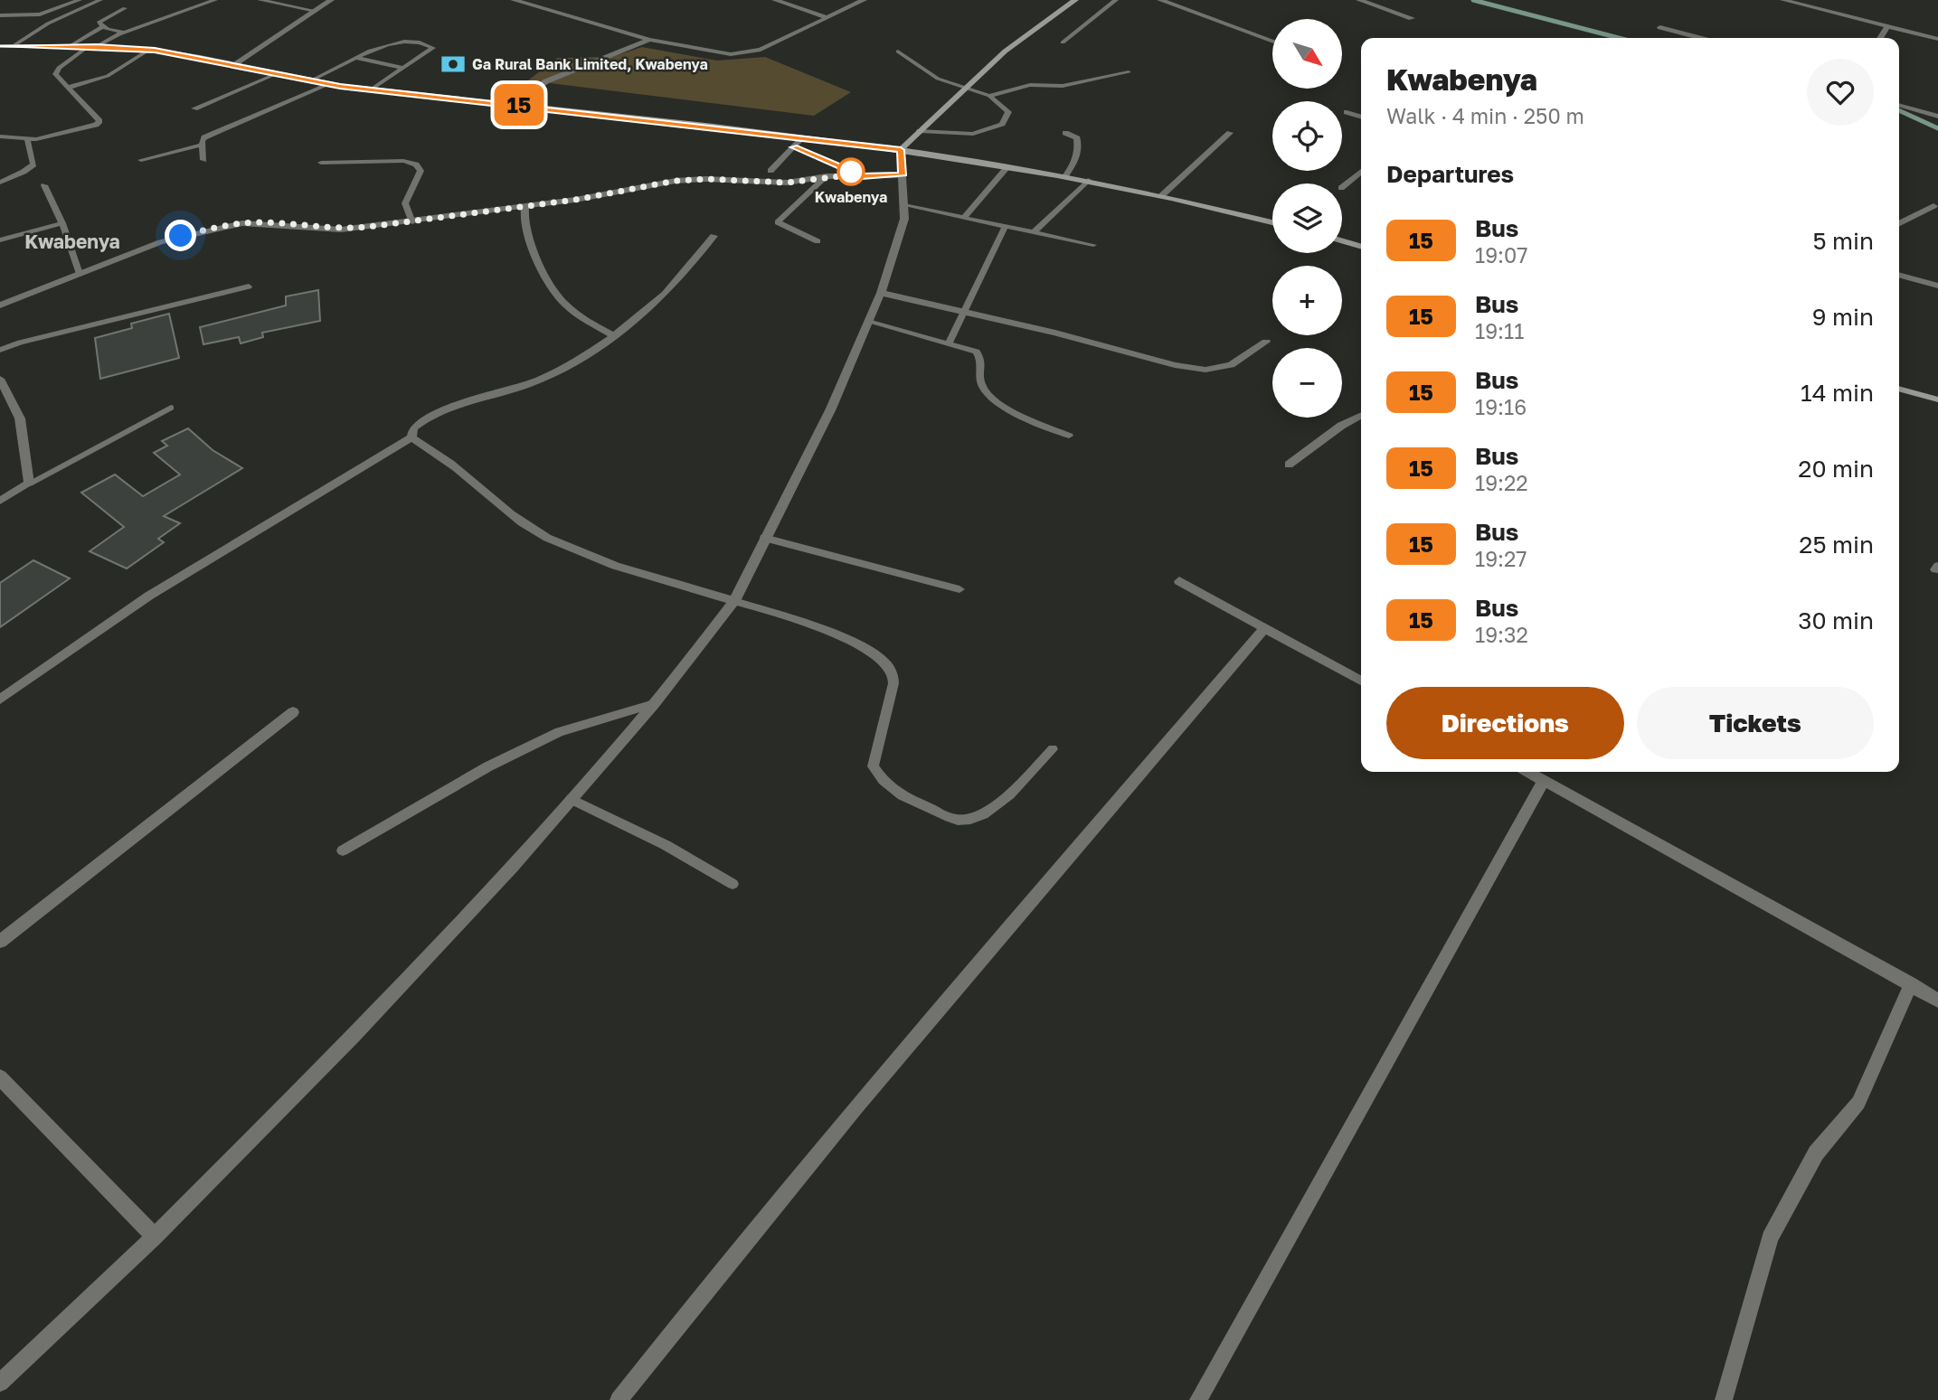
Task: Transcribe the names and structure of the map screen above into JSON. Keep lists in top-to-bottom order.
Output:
{
  "districts": ["Kwabenya"],
  "places": {
    "bank": ["Ga Rural Bank Limited, Kwabenya"],
    "other": ["Kwabenya"]
  },
  "lines": ["bus line 15"],
  "north": "bottom right",
  "page": {
    "on_map": "15",
    "map_buttons": ["+", "−"],
    "heading": [
      ["Kwabenya", "Walk · 4 min · 250 m"],
      "Departures"
    ],
    "list": [
      {
        "mark": "15",
        "name": "Bus",
        "note": "19:07",
        "value": "5 min"
      },
      {
        "mark": "15",
        "name": "Bus",
        "note": "19:11",
        "value": "9 min"
      },
      {
        "mark": "15",
        "name": "Bus",
        "note": "19:16",
        "value": "14 min"
      },
      {
        "mark": "15",
        "name": "Bus",
        "note": "19:22",
        "value": "20 min"
      },
      {
        "mark": "15",
        "name": "Bus",
        "note": "19:27",
        "value": "25 min"
      },
      {
        "mark": "15",
        "name": "Bus",
        "note": "19:32",
        "value": "30 min"
      }
    ],
    "buttons": ["Directions", "Tickets"]
  }
}
